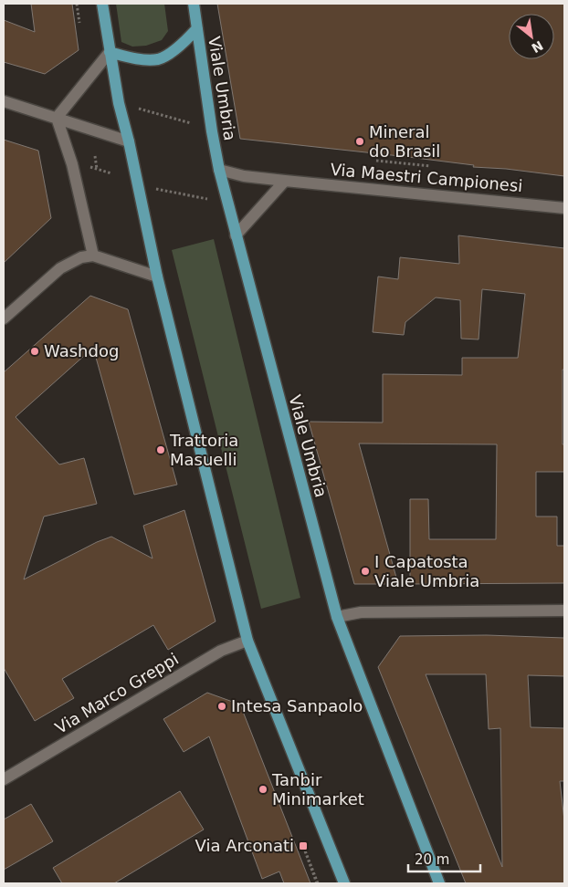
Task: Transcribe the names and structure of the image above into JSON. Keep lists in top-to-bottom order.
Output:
{
  "streets": {
    "main road": ["Viale Umbria"],
    "street": ["Via Maestri Campionesi", "Via Marco Greppi"]
  },
  "crossings": [
    ["Viale Umbria", "Via Maestri Campionesi"]
  ],
  "places": {
    "other": [
      "Mineral do Brasil",
      "Washdog",
      "Trattoria Masuelli",
      "I Capatosta Viale Umbria",
      "Intesa Sanpaolo",
      "Tanbir Minimarket"
    ],
    "transit": ["Via Arconati"]
  },
  "scale_bar": "20 m",
  "north": "bottom right"
}
